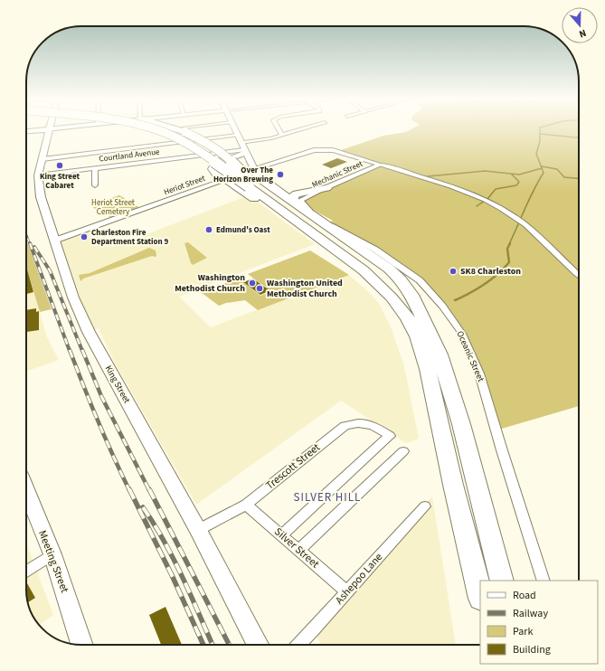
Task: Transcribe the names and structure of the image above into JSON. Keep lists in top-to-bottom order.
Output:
{
  "streets": {
    "main road": ["King Street", "Meeting Street"],
    "street": [
      "Courtland Avenue",
      "Mechanic Street",
      "Heriot Street",
      "Oceanic Street",
      "Trescott Street",
      "Silver Street",
      "Ashepoo Lane"
    ]
  },
  "crossings": [
    ["Courtland Avenue", "King Street"],
    ["Mechanic Street", "Heriot Street"],
    ["Heriot Street", "King Street"],
    ["King Street", "Trescott Street"],
    ["Trescott Street", "Silver Street"],
    ["Silver Street", "Ashepoo Lane"]
  ],
  "districts": ["SILVER HILL"],
  "parks": ["Heriot Street Cemetery"],
  "places": [
    "King Street Cabaret",
    "Over The Horizon Brewing",
    "Edmund's Oast",
    "Charleston Fire Department Station 9",
    "SK8 Charleston",
    "Washington Methodist Church",
    "Washington United Methodist Church"
  ],
  "legend": [
    "Road",
    "Railway",
    "Park",
    "Building"
  ],
  "north": "bottom"
}
